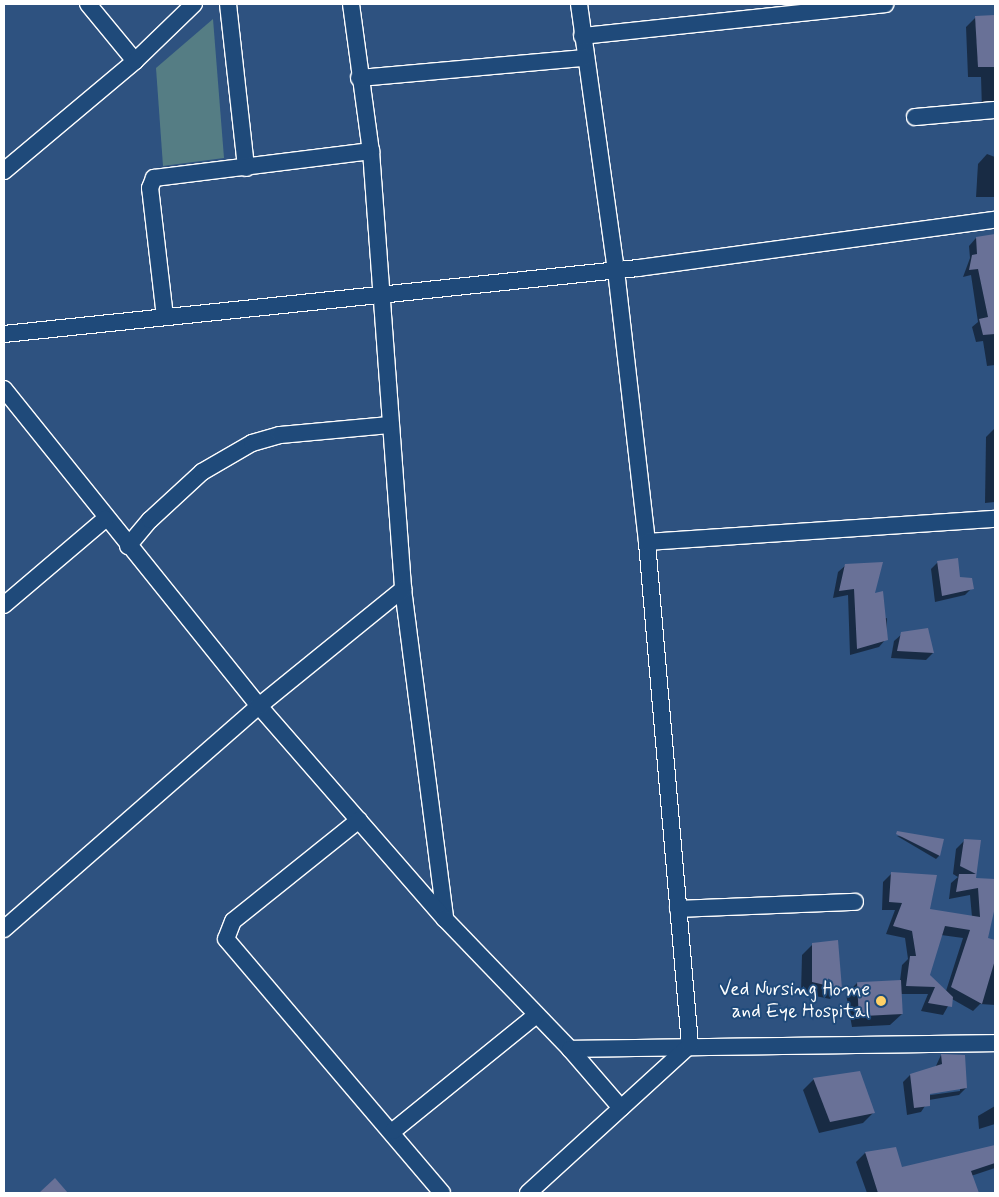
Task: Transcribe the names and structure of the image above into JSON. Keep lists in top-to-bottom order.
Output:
{
  "places": ["Ved Nursing Home and Eye Hospital"]
}
